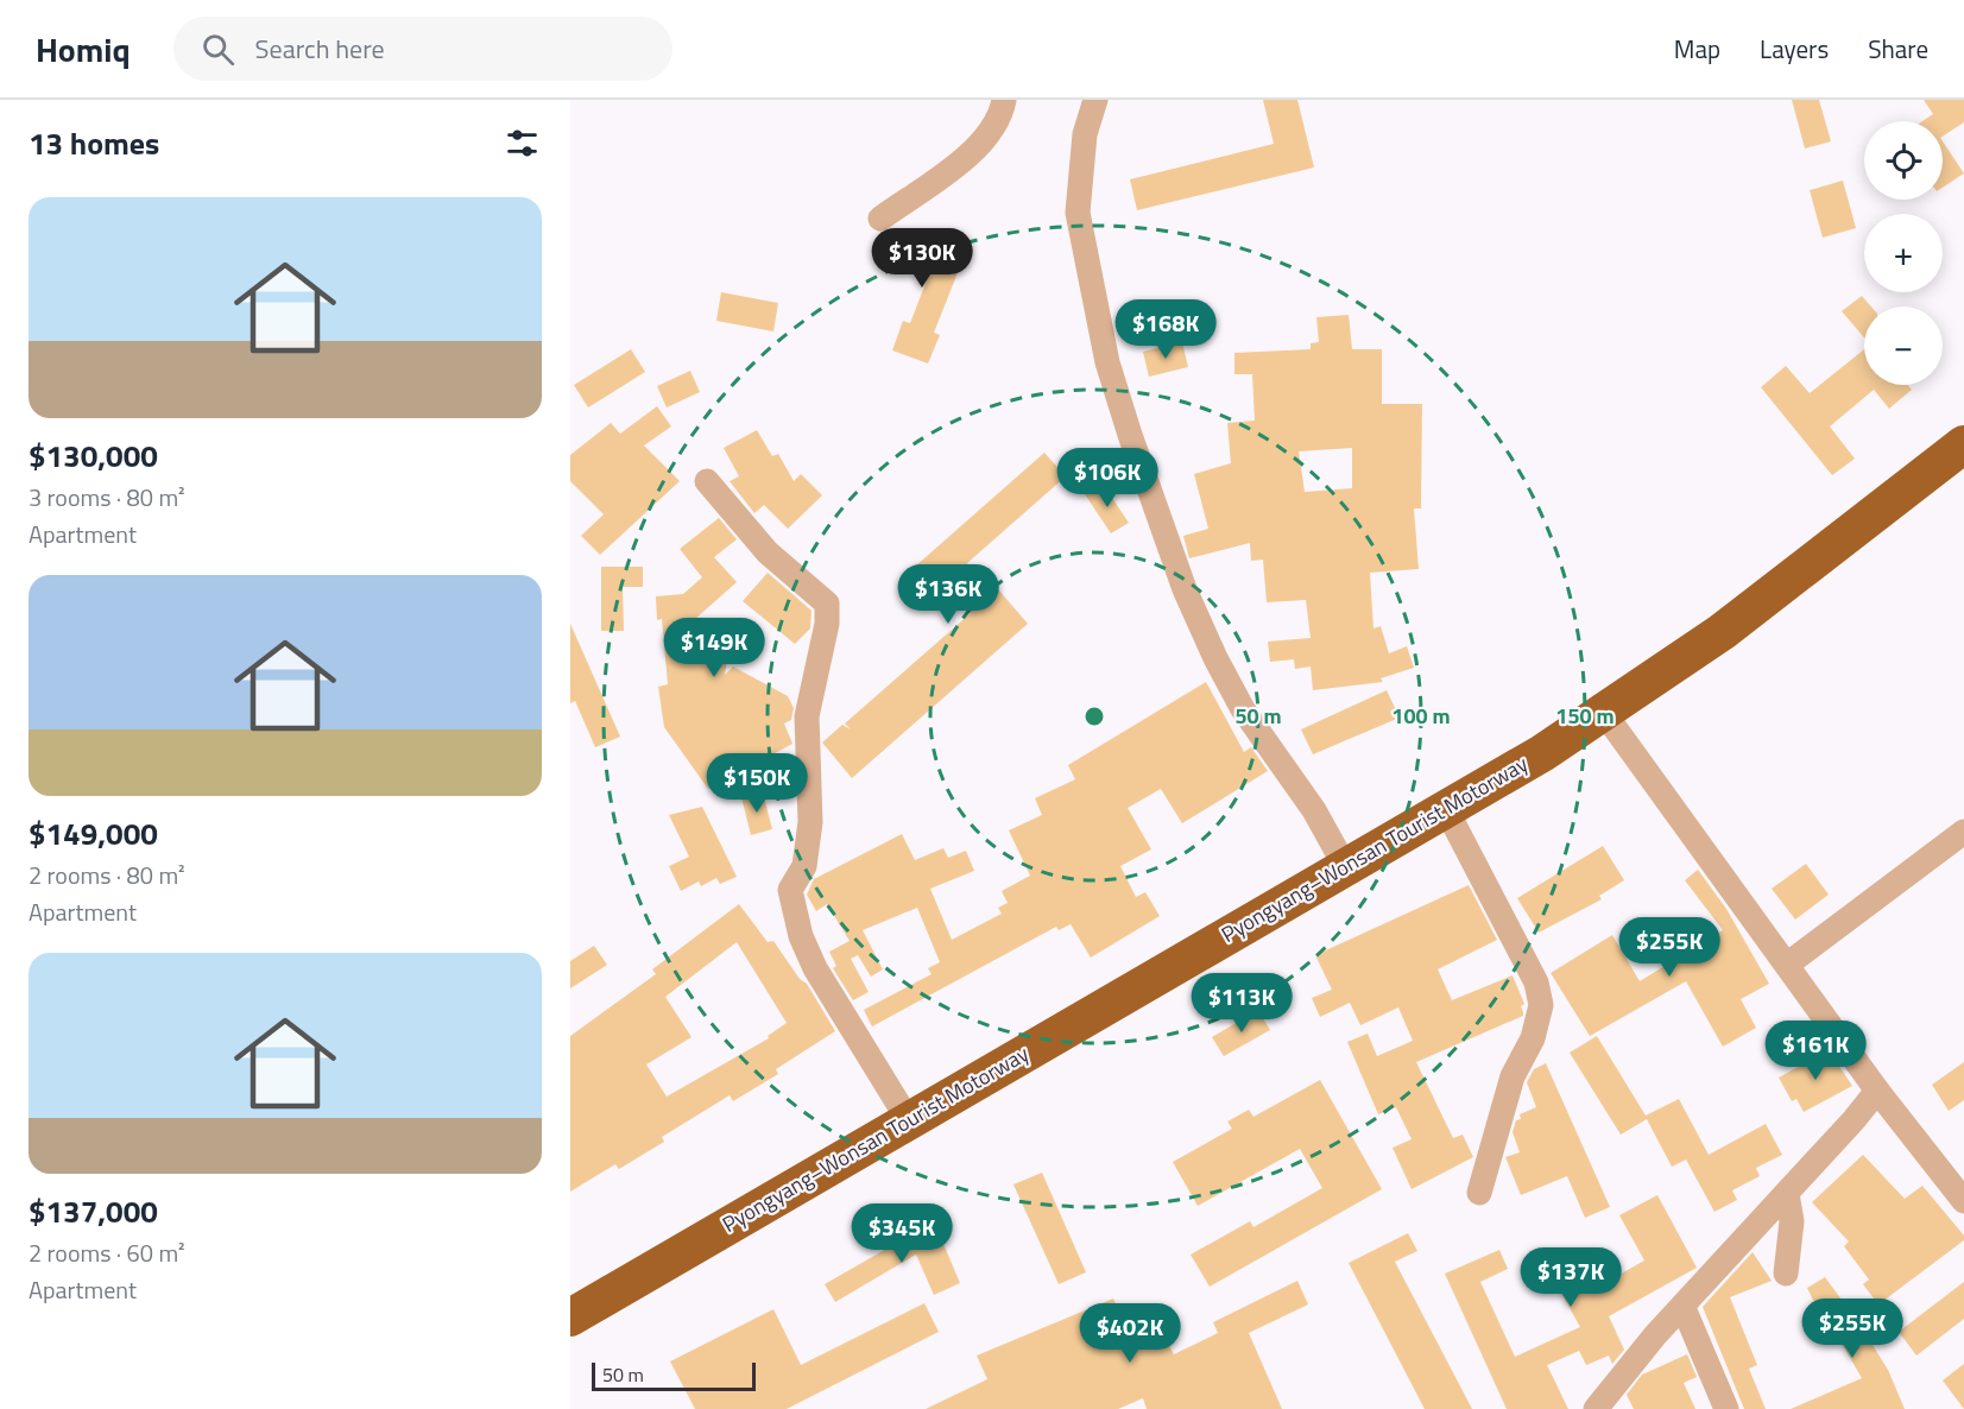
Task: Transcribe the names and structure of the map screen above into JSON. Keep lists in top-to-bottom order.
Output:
{
  "streets": {
    "highway": ["Pyongyang–Wonsan Tourist Motorway"]
  },
  "scale_bar": "50 m",
  "page": {
    "header": "Homiq",
    "search": "Search here",
    "nav": ["Map", "Layers", "Share"],
    "heading": "13 homes",
    "map_buttons": ["+", "−"],
    "list": [
      {
        "name": "$130,000",
        "note": "3 rooms · 80 m² · Apartment"
      },
      {
        "name": "$149,000",
        "note": "2 rooms · 80 m² · Apartment"
      },
      {
        "name": "$137,000",
        "note": "2 rooms · 60 m² · Apartment"
      }
    ],
    "price": [
      "$130K",
      "$168K",
      "$106K",
      "$136K",
      "$149K",
      "$150K",
      "$255K",
      "$113K",
      "$161K",
      "$345K",
      "$137K",
      "$255K",
      "$402K"
    ],
    "scale": "50 m"
  },
  "rings": ["50 m", "100 m", "150 m"]
}
